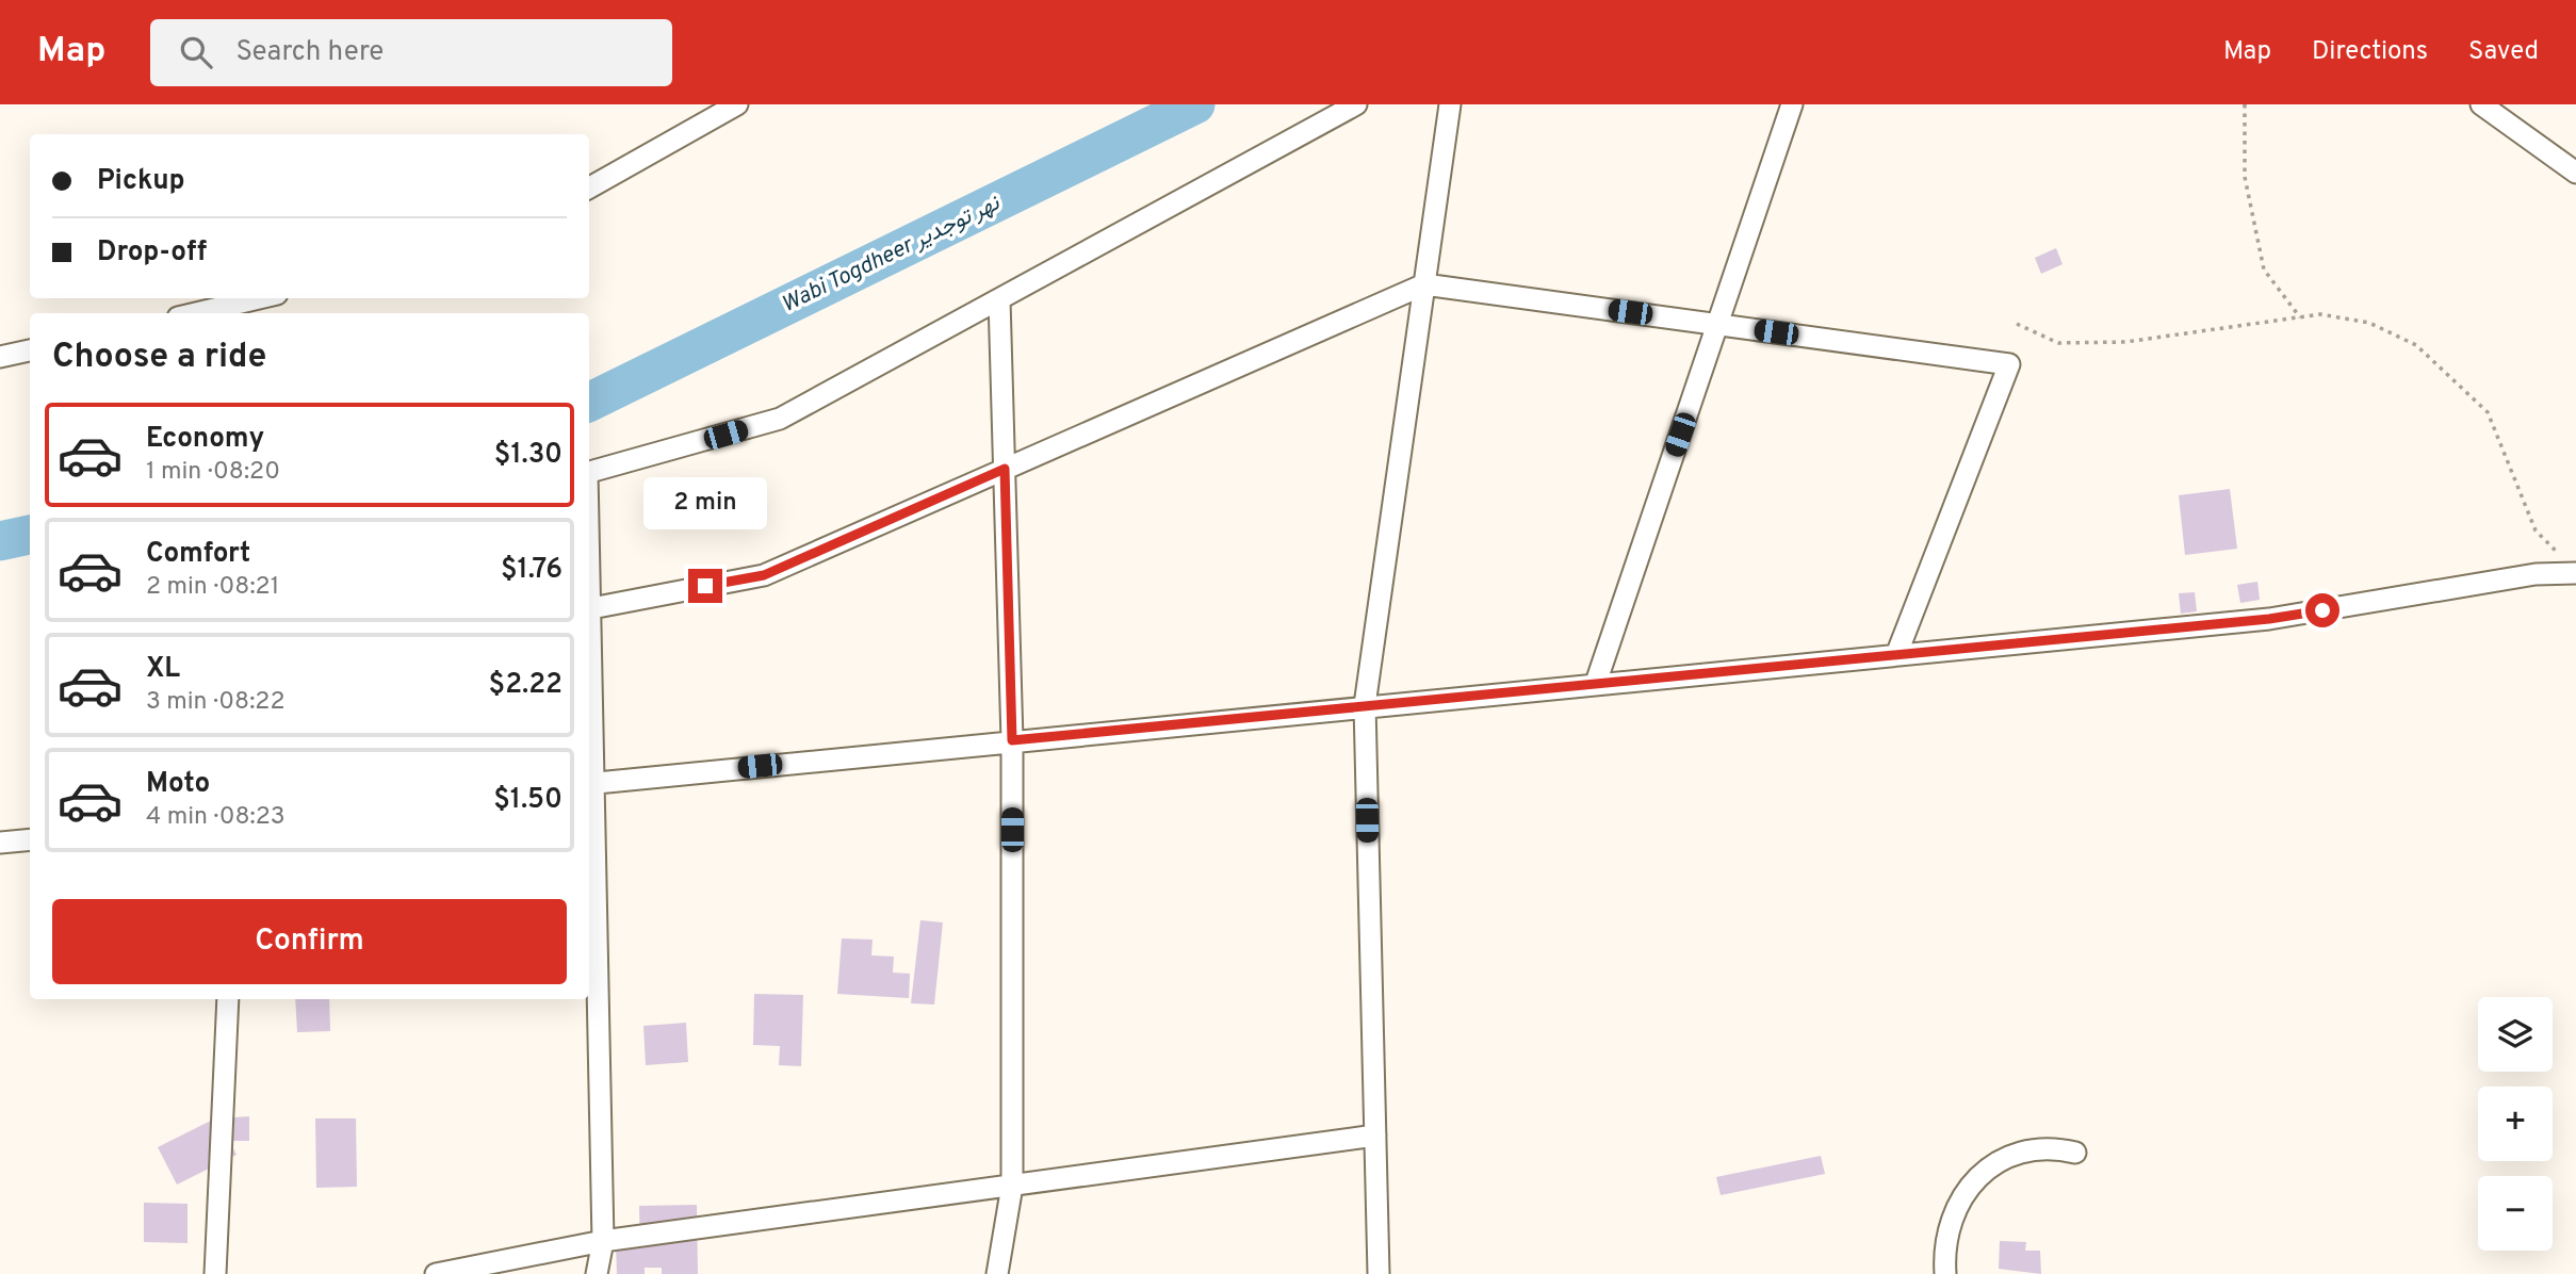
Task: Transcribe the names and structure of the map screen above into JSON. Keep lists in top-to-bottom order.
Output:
{
  "water": ["Wabi Togdheer نهر توجدير"],
  "page": {
    "header": "Map",
    "search": "Search here",
    "nav": ["Map", "Directions", "Saved"],
    "banner": ["Pickup", "Drop-off"],
    "heading": "Choose a ride",
    "list": [
      {
        "name": "Economy",
        "note": "1 min · 08:20",
        "value": "$1.30"
      },
      {
        "name": "Comfort",
        "note": "2 min · 08:21",
        "value": "$1.76"
      },
      {
        "name": "XL",
        "note": "3 min · 08:22",
        "value": "$2.22"
      },
      {
        "name": "Moto",
        "note": "4 min · 08:23",
        "value": "$1.50"
      }
    ],
    "bubble": "2 min",
    "buttons": "Confirm",
    "map_buttons": ["+", "−"]
  }
}
